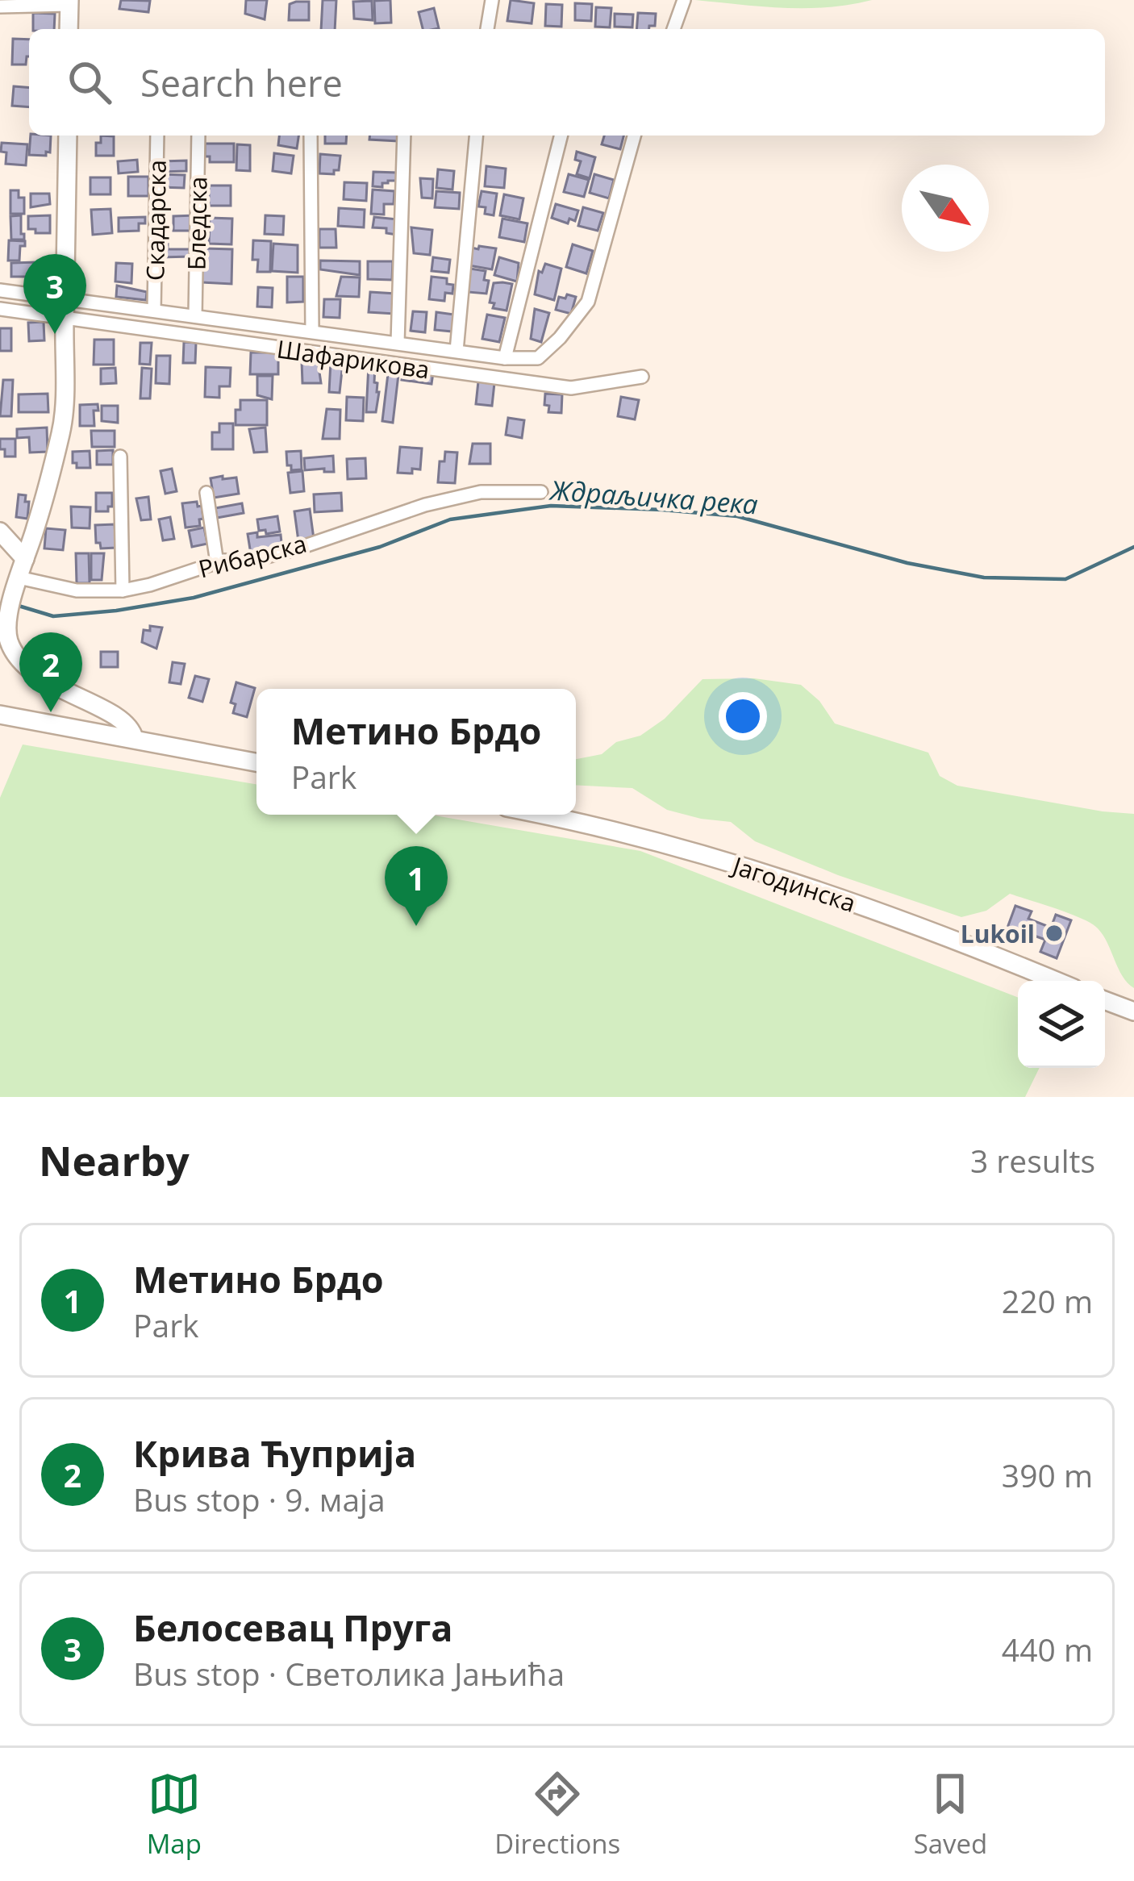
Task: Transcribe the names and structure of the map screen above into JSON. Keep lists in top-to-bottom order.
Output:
{
  "streets": {
    "main road": ["Јагодинска"],
    "street": [
      "Скадарска",
      "Бледска",
      "Шафарикова",
      "Рибарска"
    ]
  },
  "water": ["Ждраљичка река"],
  "places": ["Lukoil"],
  "north": "bottom right",
  "page": {
    "search": "Search here",
    "pins": ["3", "2", "1"],
    "popup": ["Метино Брдо", "Park"],
    "heading": ["Nearby", "3 results"],
    "list": [
      {
        "mark": "1",
        "name": "Метино Брдо",
        "note": "Park",
        "value": "220 m"
      },
      {
        "mark": "2",
        "name": "Крива Ћуприја",
        "note": "Bus stop · 9. маја",
        "value": "390 m"
      },
      {
        "mark": "3",
        "name": "Белосевац Пруга",
        "note": "Bus stop · Светолика Јањића",
        "value": "440 m"
      }
    ],
    "nav": ["Map", "Directions", "Saved"]
  }
}
